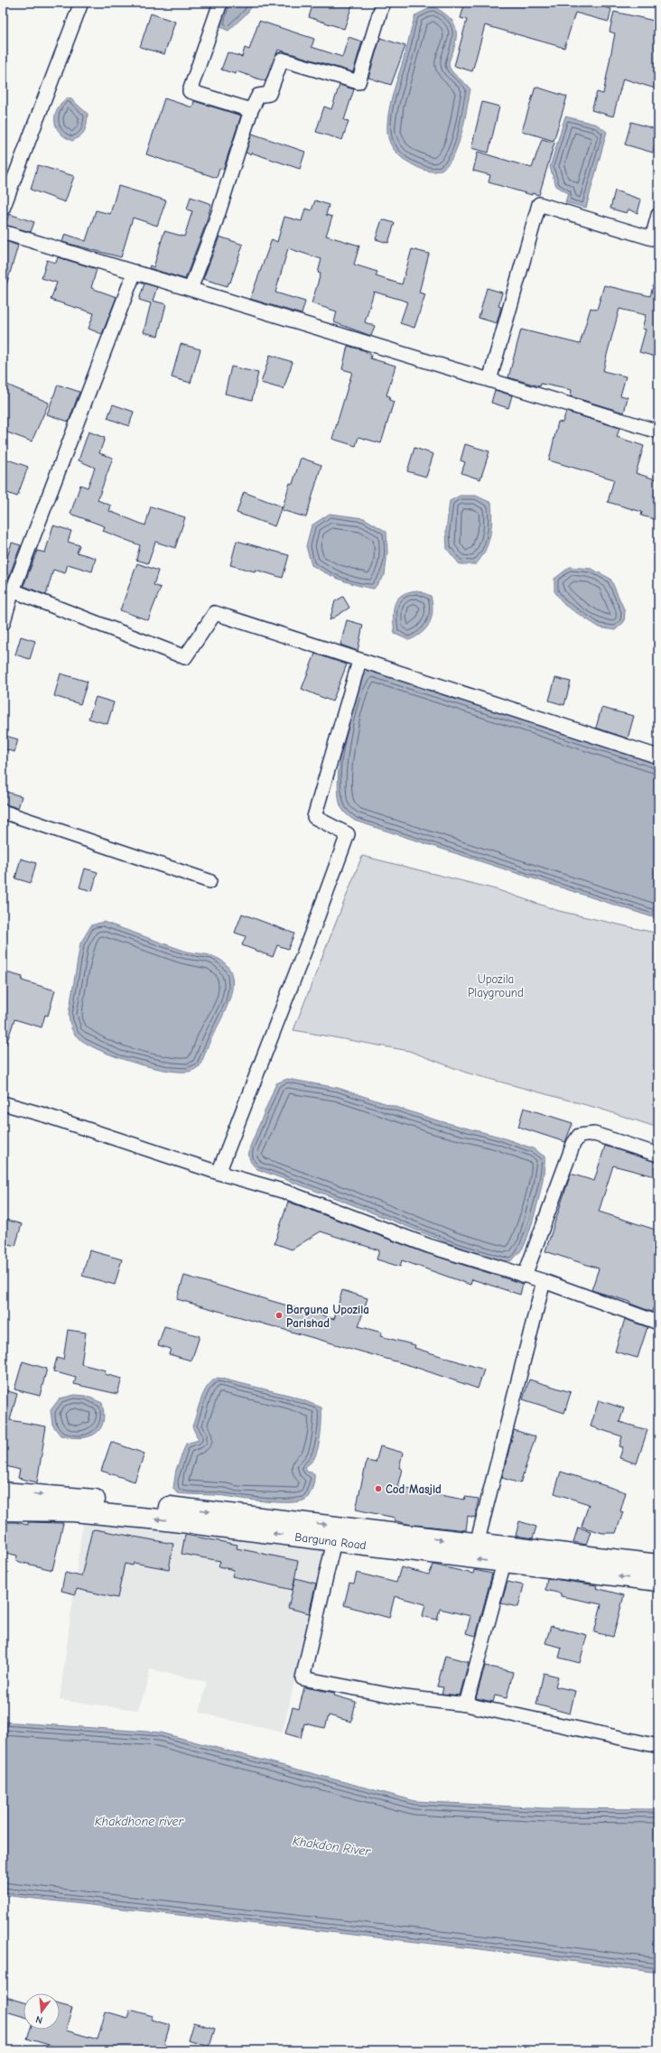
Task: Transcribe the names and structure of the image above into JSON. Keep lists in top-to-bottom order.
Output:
{
  "streets": {
    "main road": ["Barguna Road"]
  },
  "water": ["Khakdhone river", "Khakdon River"],
  "parks": ["Upozila Playground"],
  "places": ["Barguna Upozila Parishad", "Cod Masjid"],
  "north": "bottom"
}
